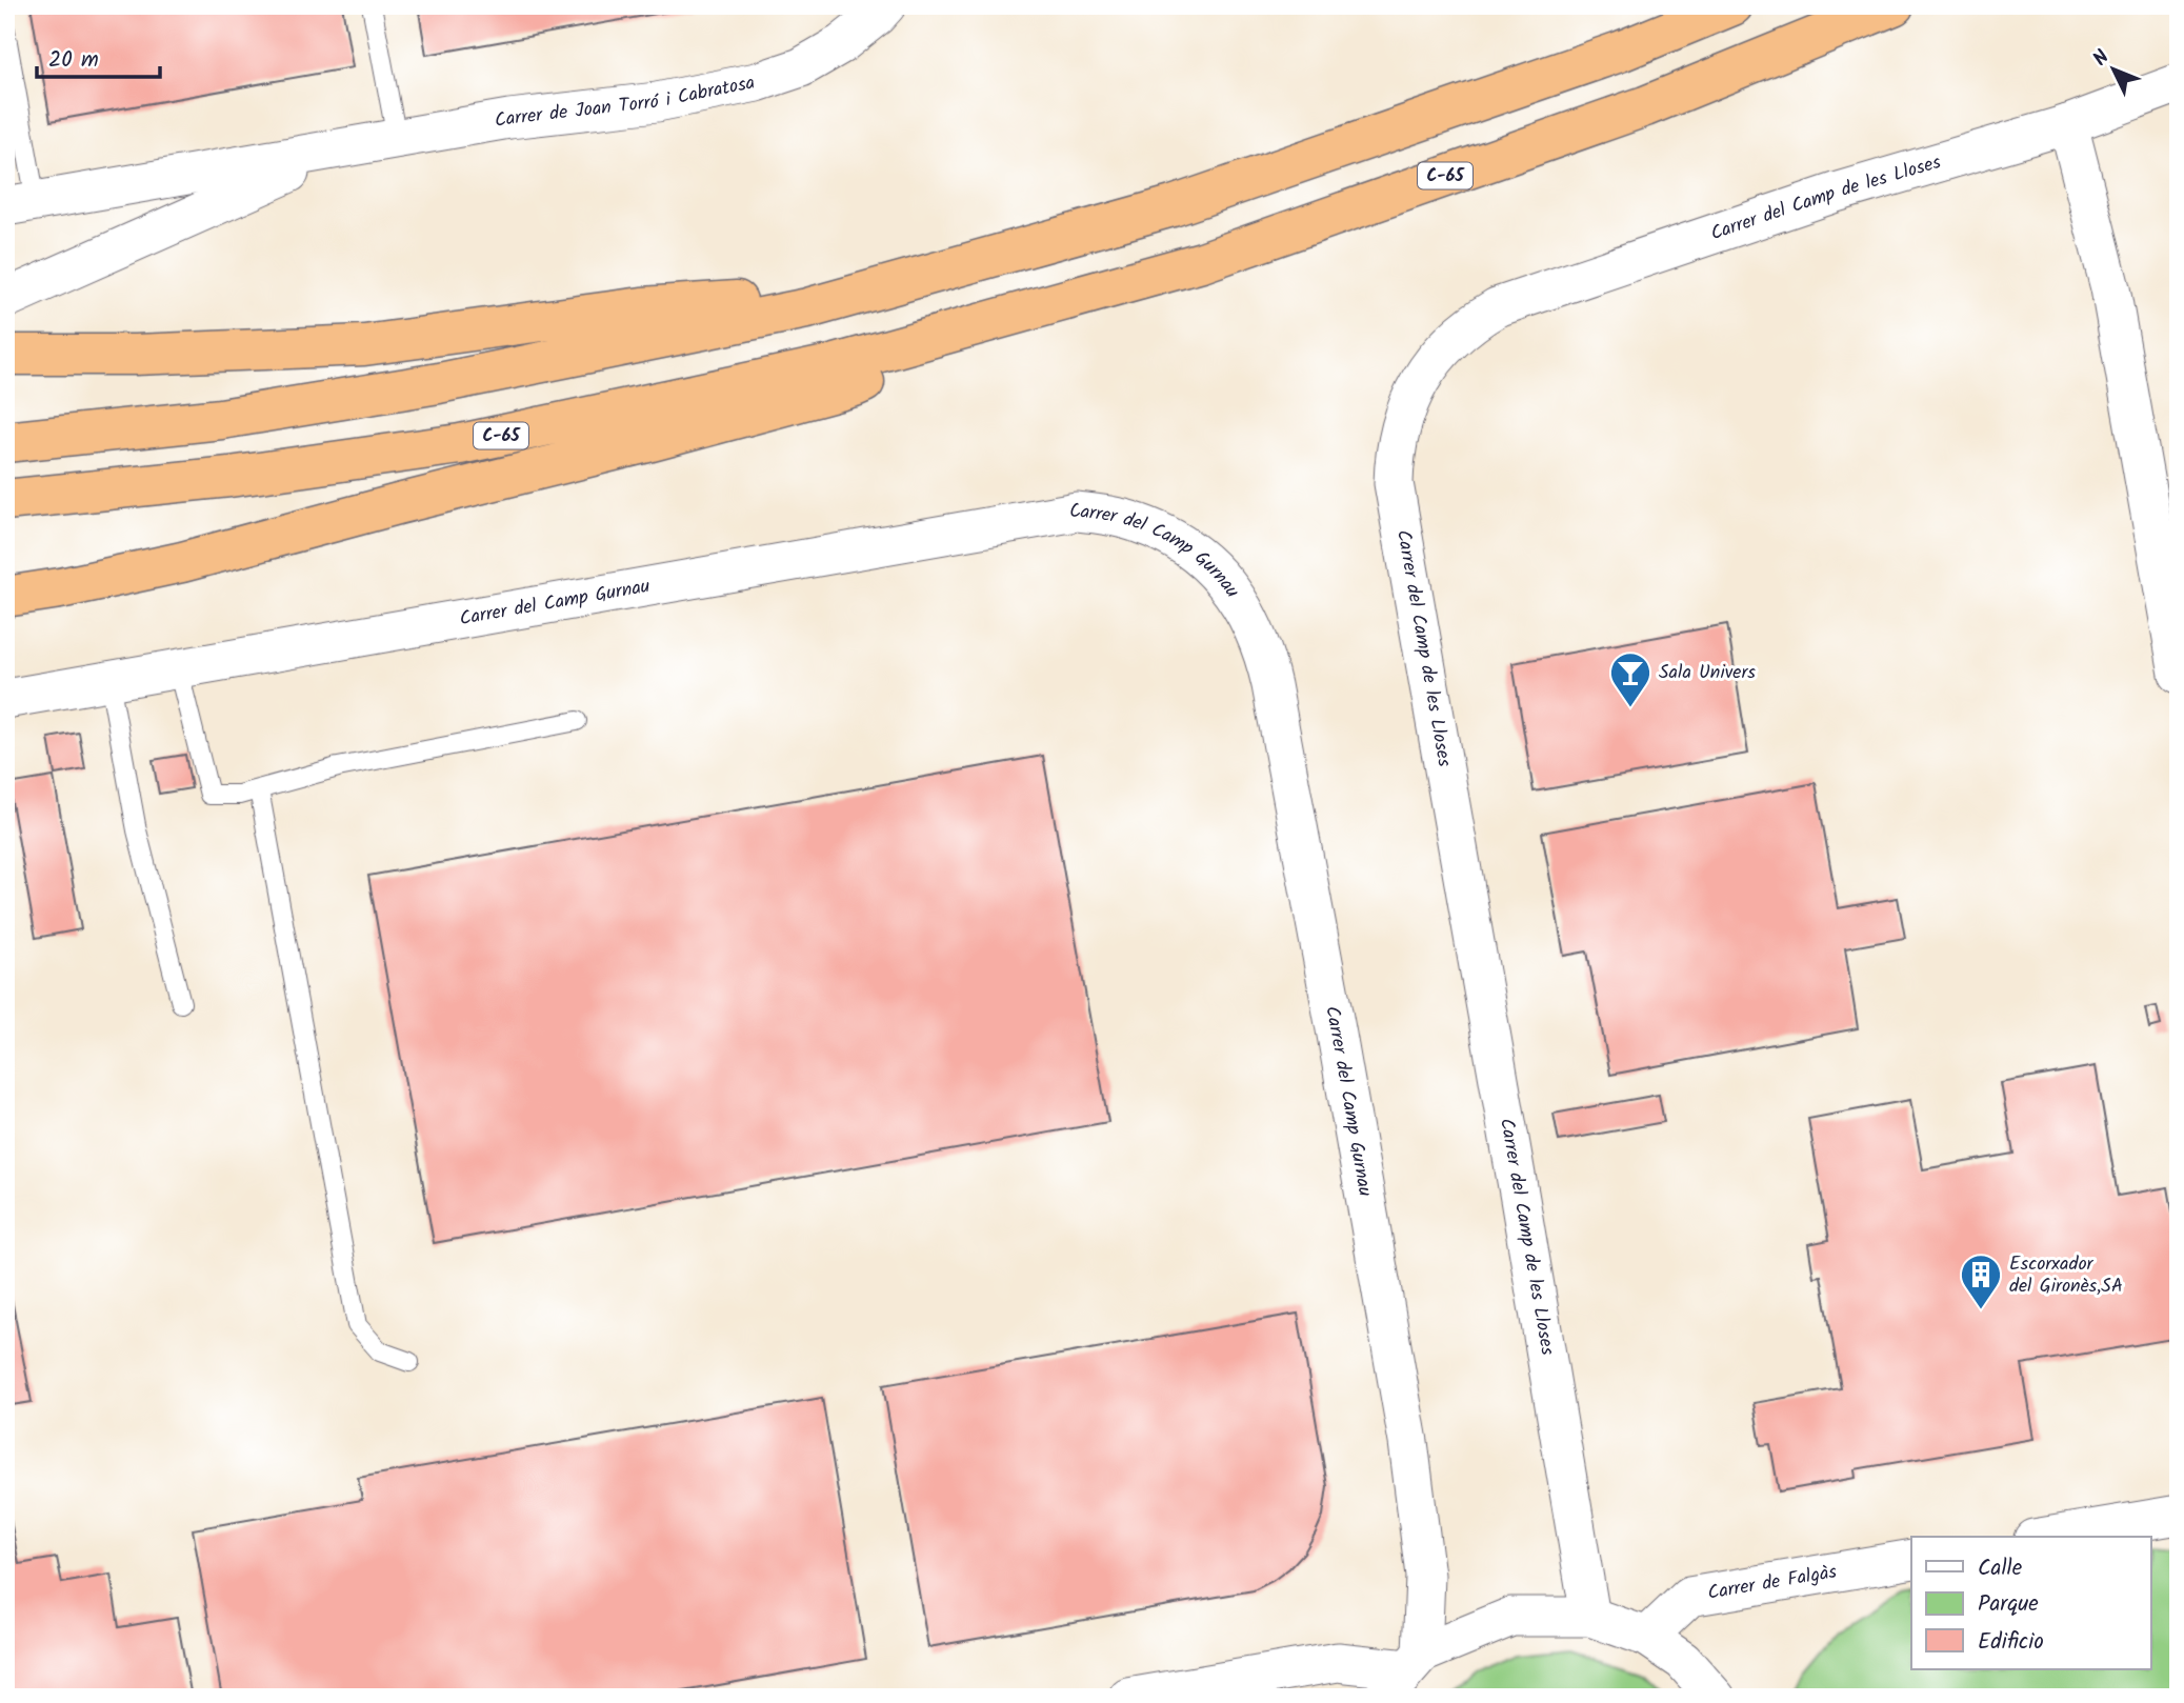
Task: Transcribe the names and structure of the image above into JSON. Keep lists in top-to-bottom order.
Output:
{
  "streets": {
    "highway": ["C-65"],
    "street": [
      "Carrer de Joan Torró i Cabratosa",
      "Carrer del Camp de les Lloses",
      "Carrer del Camp Gurnau",
      "Carrer de Falgàs"
    ]
  },
  "places": {
    "bar": ["Sala Univers"],
    "building": ["Escorxador del Gironès,SA"]
  },
  "legend": ["Calle", "Parque", "Edificio"],
  "scale_bar": "20 m",
  "north": "top left"
}
